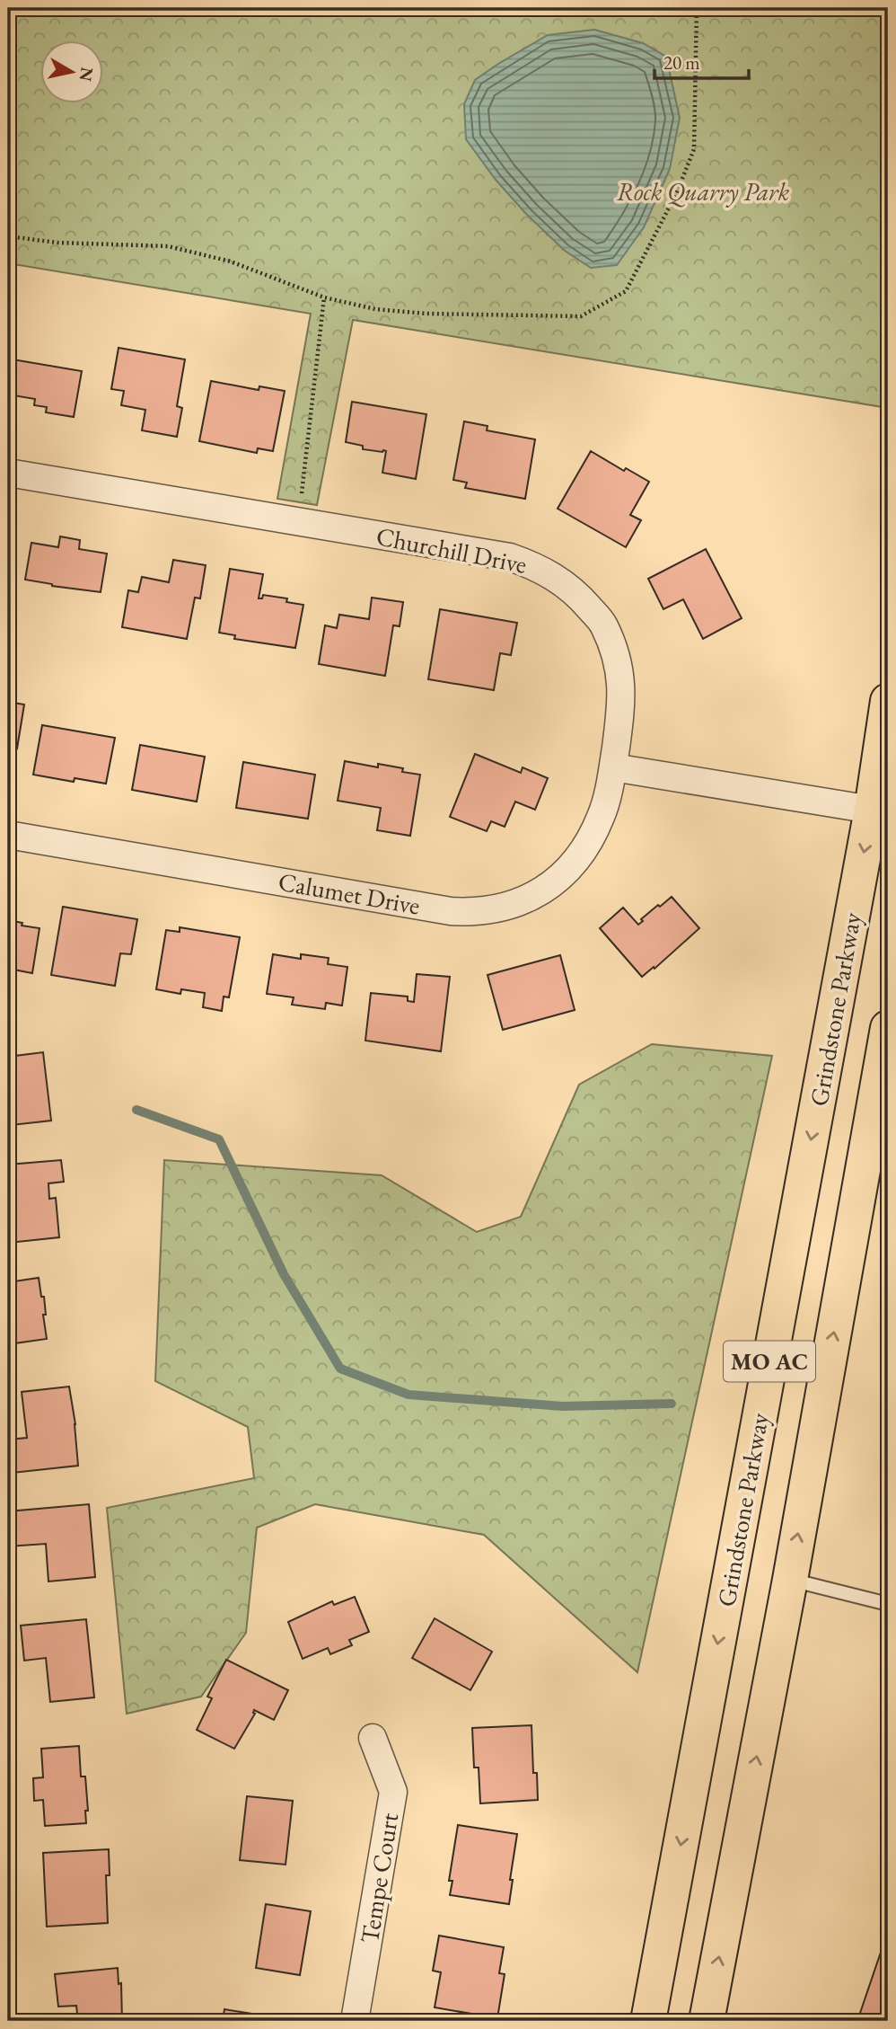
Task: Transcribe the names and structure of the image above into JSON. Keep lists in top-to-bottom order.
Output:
{
  "streets": {
    "main road": ["Grindstone Parkway", "MO AC"],
    "street": ["Churchill Drive", "Calumet Drive", "Tempe Court"]
  },
  "crossings": [
    ["Churchill Drive", "Calumet Drive"]
  ],
  "parks": ["Rock Quarry Park"],
  "scale_bar": "20 m",
  "north": "right"
}
